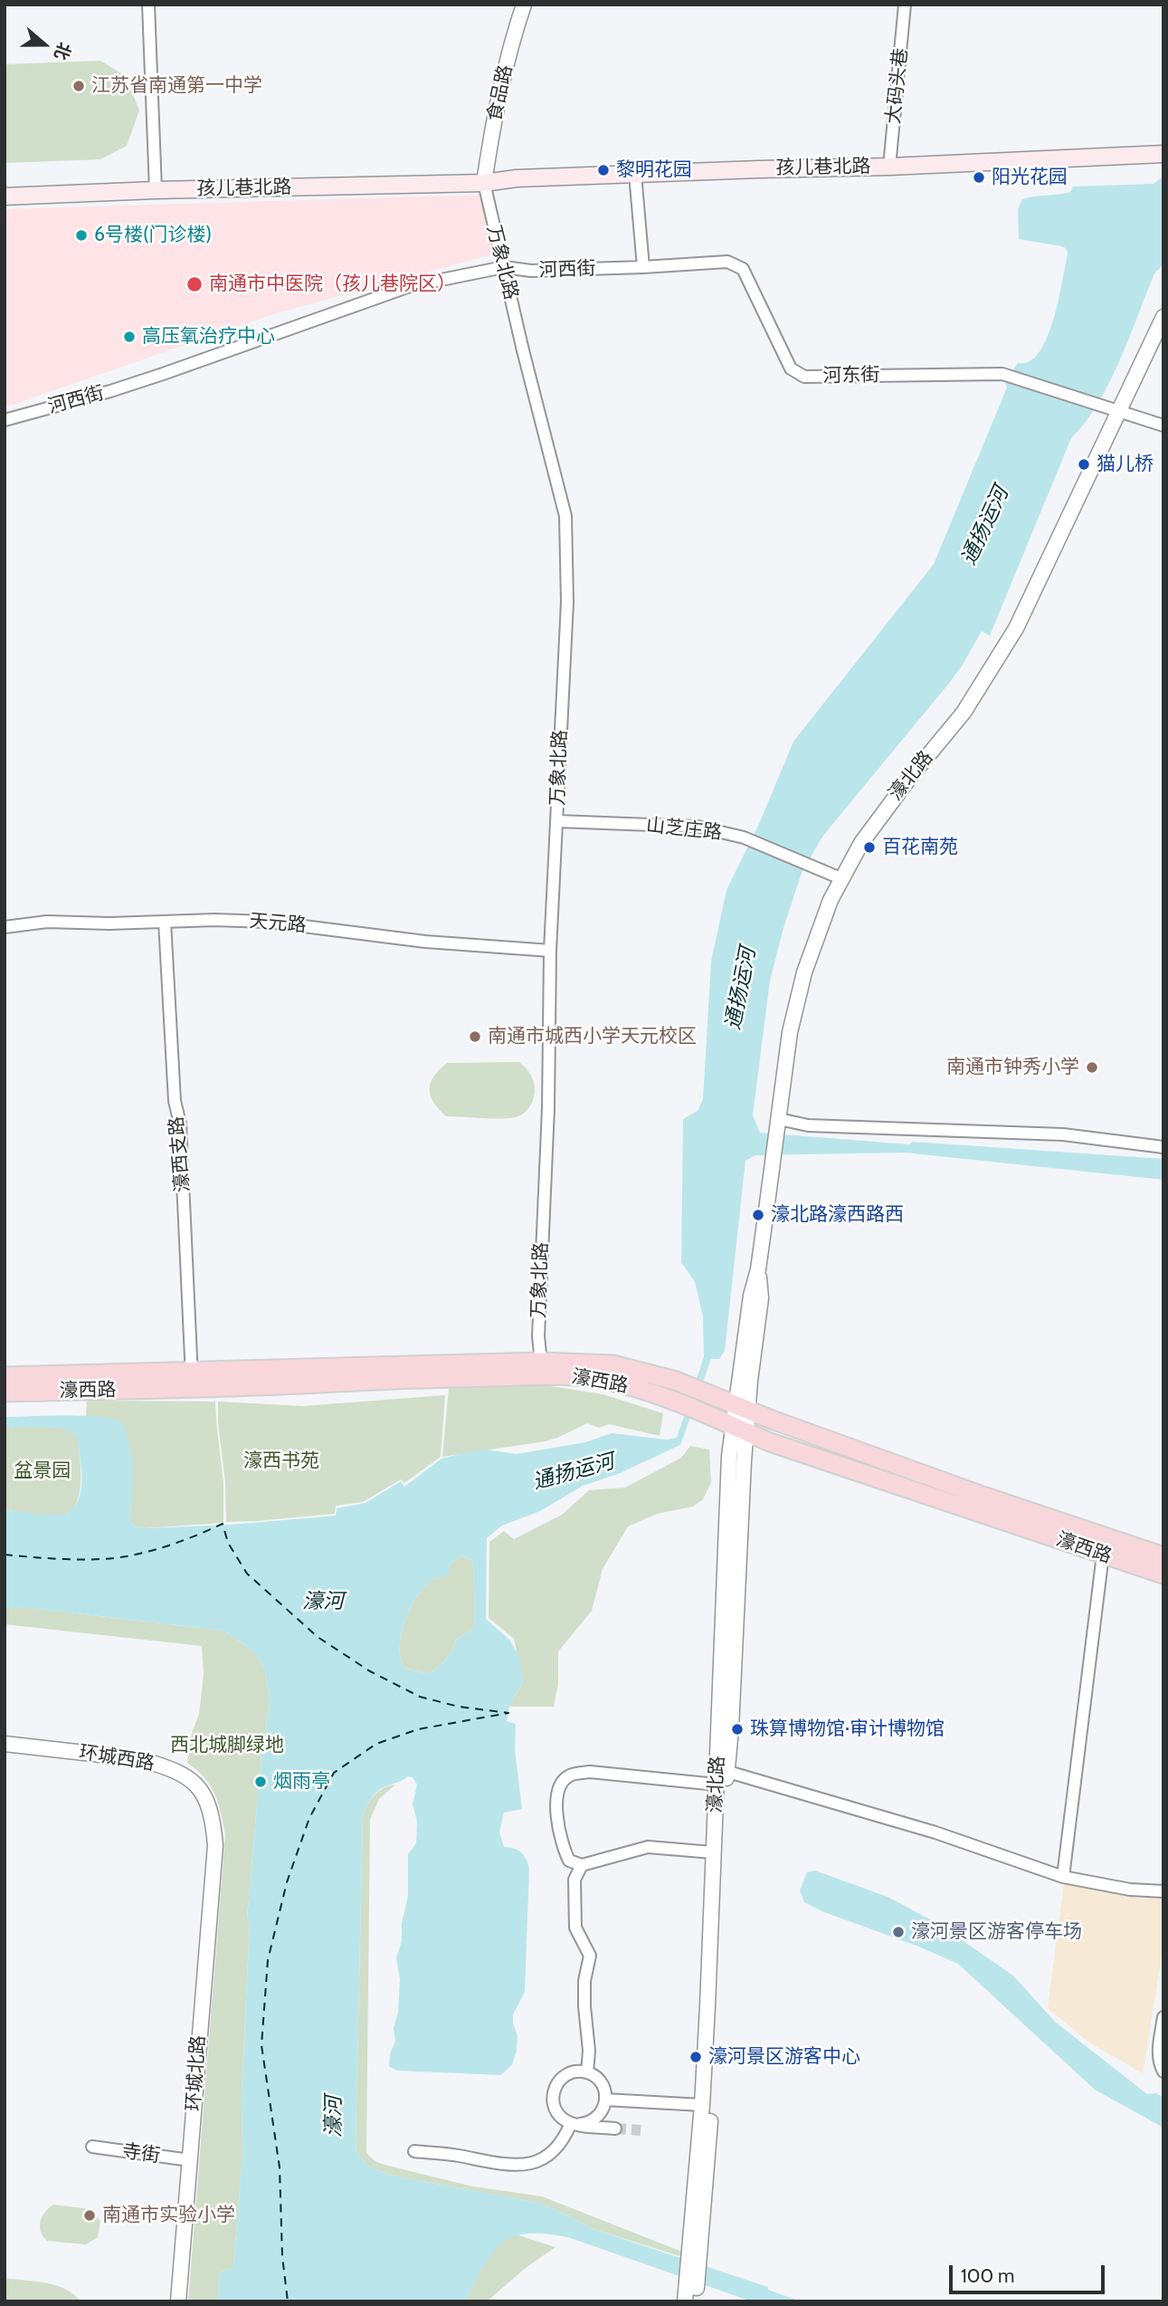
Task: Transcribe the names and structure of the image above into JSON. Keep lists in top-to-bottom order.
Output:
{
  "streets": {
    "main road": ["孩儿巷北路", "濠西路"],
    "street": [
      "大码头巷",
      "食品路",
      "万象北路",
      "河西街",
      "河东街",
      "濠北路",
      "山芝庄路",
      "天元路",
      "濠西支路",
      "环城西路",
      "环城北路",
      "寺街"
    ]
  },
  "crossings": [
    ["大码头巷", "孩儿巷北路"],
    ["食品路", "孩儿巷北路"],
    ["食品路", "万象北路"],
    ["孩儿巷北路", "万象北路"],
    ["万象北路", "河西街"],
    ["万象北路", "山芝庄路"],
    ["万象北路", "天元路"],
    ["万象北路", "濠西路"],
    ["河西街", "河东街"],
    ["河东街", "濠北路"],
    ["濠北路", "山芝庄路"],
    ["濠北路", "濠西路"],
    ["天元路", "濠西支路"],
    ["濠西支路", "濠西路"],
    ["环城西路", "环城北路"],
    ["环城北路", "寺街"]
  ],
  "water": ["通扬运河", "濠河"],
  "parks": ["濠西书苑", "盆景园", "西北城脚绿地"],
  "places": [
    "江苏省南通第一中学",
    "黎明花园",
    "阳光花园",
    "6号楼(门诊楼)",
    "南通市中医院（孩儿巷院区）",
    "高压氧治疗中心",
    "猫儿桥",
    "百花南苑",
    "南通市城西小学天元校区",
    "南通市钟秀小学",
    "濠北路濠西路西",
    "珠算博物馆·审计博物馆",
    "烟雨亭",
    "濠河景区游客停车场",
    "濠河景区游客中心",
    "南通市实验小学"
  ],
  "scale_bar": "100 m",
  "north": "right"
}
